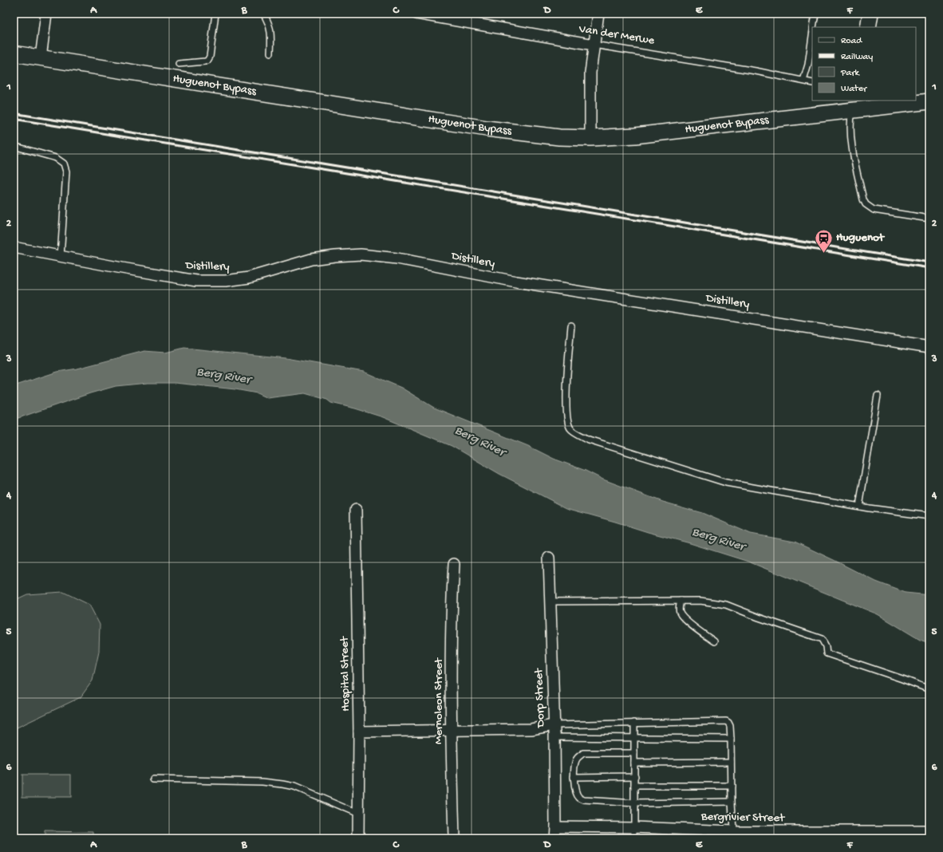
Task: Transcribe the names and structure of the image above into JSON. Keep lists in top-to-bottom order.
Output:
{
  "streets": {
    "main road": ["Huguenot Bypass"],
    "street": [
      "Van der Merwe",
      "Distillery",
      "Hospital Street",
      "Dorp Street",
      "Mernoleon Street",
      "Bergrivier Street"
    ]
  },
  "crossings": [
    ["Dorp Street", "Bergrivier Street"]
  ],
  "water": ["Berg River"],
  "places": {
    "station": ["Huguenot"]
  },
  "legend": [
    "Road",
    "Railway",
    "Park",
    "Water"
  ],
  "grid": {
    "columns": [
      "A",
      "B",
      "C",
      "D",
      "E",
      "F"
    ],
    "rows": [
      "1",
      "2",
      "3",
      "4",
      "5",
      "6"
    ]
  }
}
